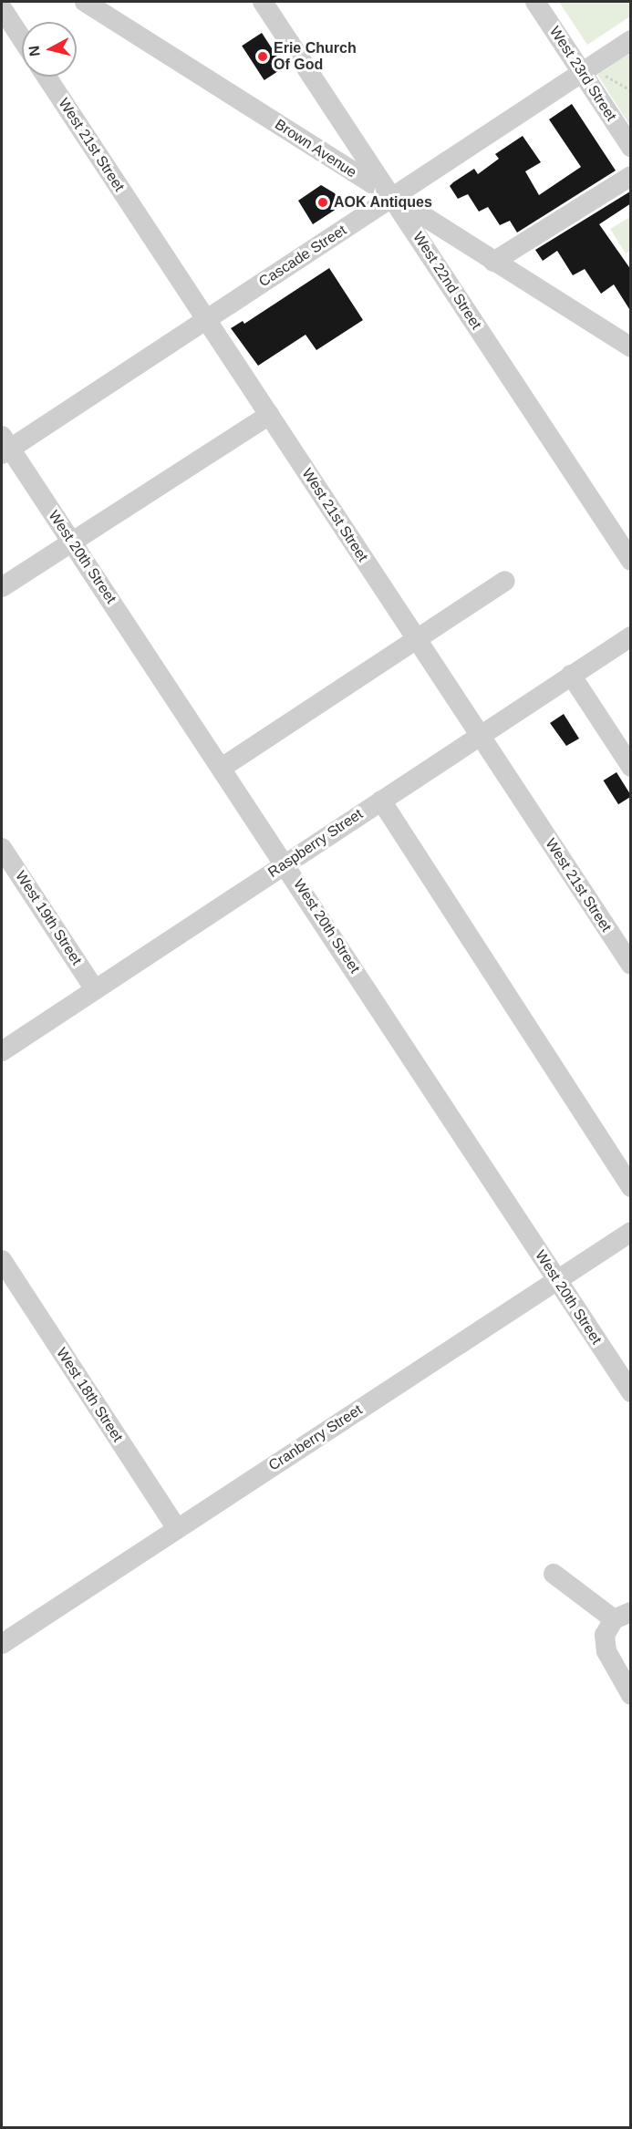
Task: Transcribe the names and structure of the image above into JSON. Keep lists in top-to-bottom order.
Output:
{
  "streets": {
    "street": [
      "West 23rd Street",
      "West 21st Street",
      "Brown Avenue",
      "Cascade Street",
      "West 22nd Street",
      "West 20th Street",
      "Raspberry Street",
      "West 19th Street",
      "West 18th Street",
      "Cranberry Street"
    ]
  },
  "crossings": [
    ["West 23rd Street", "Cascade Street"],
    ["West 21st Street", "Cascade Street"],
    ["West 21st Street", "Raspberry Street"],
    ["Brown Avenue", "Cascade Street"],
    ["Brown Avenue", "West 22nd Street"],
    ["Cascade Street", "West 22nd Street"],
    ["Cascade Street", "West 20th Street"],
    ["West 20th Street", "Raspberry Street"],
    ["West 20th Street", "Cranberry Street"],
    ["Raspberry Street", "West 19th Street"],
    ["West 18th Street", "Cranberry Street"]
  ],
  "places": ["Erie Church Of God", "AOK Antiques"],
  "north": "left"
}
